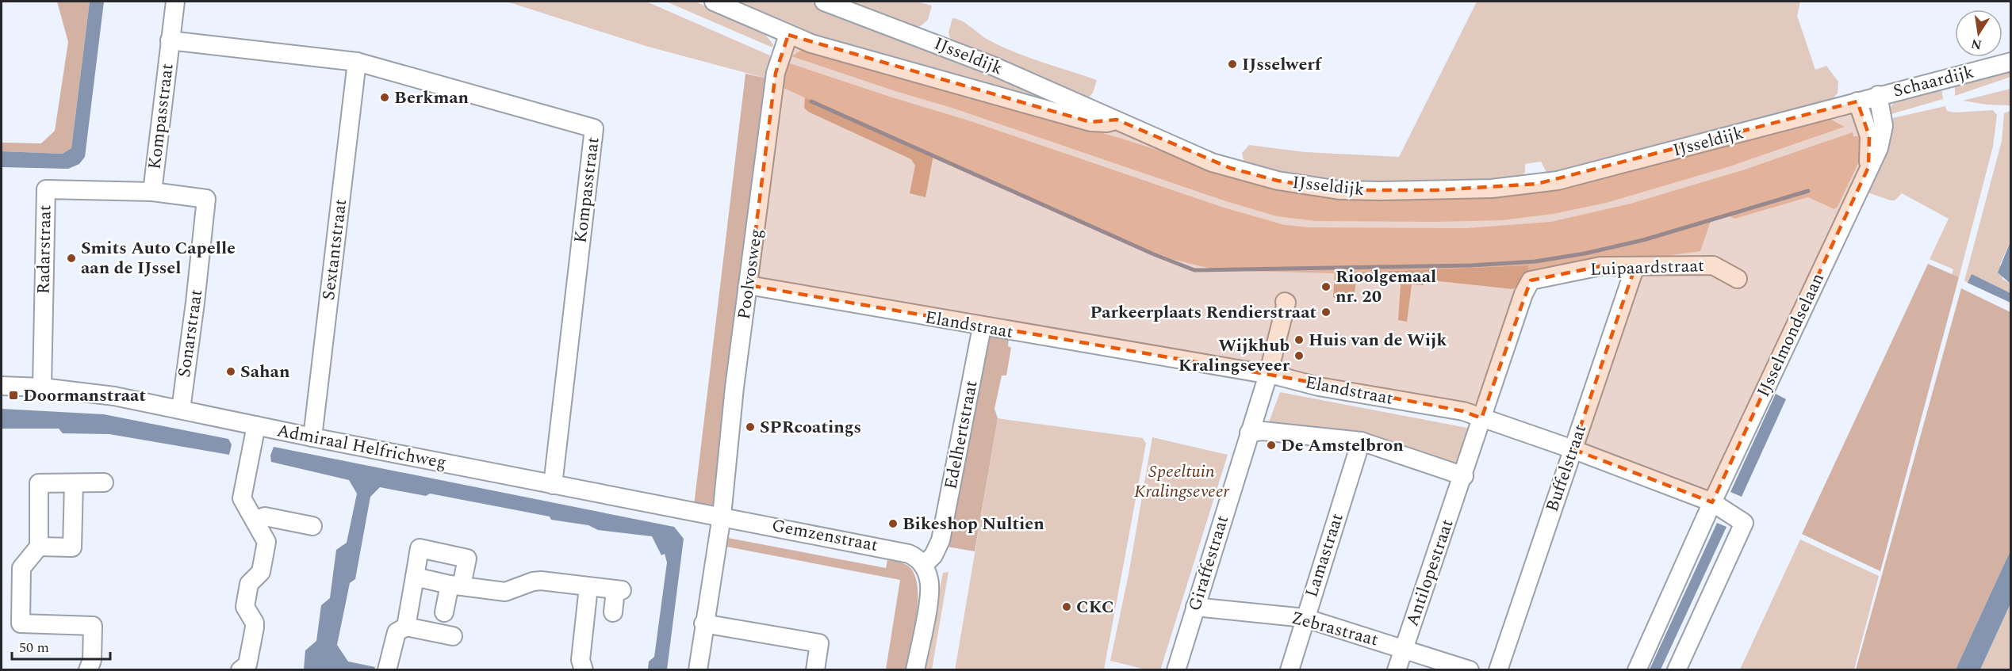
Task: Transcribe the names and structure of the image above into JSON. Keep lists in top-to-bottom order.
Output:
{
  "streets": {
    "street": [
      "IJsseldijk",
      "Schaardijk",
      "Kompasstraat",
      "Radarstraat",
      "Sextantstraat",
      "Luipaardstraat",
      "Poolvosweg",
      "Elandstraat",
      "Sonarstraat",
      "IJsselmondselaan",
      "Edelhertstraat",
      "Admiraal Helfrichweg",
      "Buffelstraat",
      "Gemzenstraat",
      "Lamastraat",
      "Giraffestraat",
      "Antilopestraat",
      "Zebrastraat"
    ]
  },
  "crossings": [
    ["IJsseldijk", "Schaardijk"],
    ["IJsseldijk", "IJsselmondselaan"],
    ["Schaardijk", "IJsselmondselaan"],
    ["Kompasstraat", "Radarstraat"],
    ["Kompasstraat", "Sextantstraat"],
    ["Kompasstraat", "Sonarstraat"],
    ["Kompasstraat", "Admiraal Helfrichweg"],
    ["Radarstraat", "Sonarstraat"],
    ["Radarstraat", "Admiraal Helfrichweg"],
    ["Sextantstraat", "Admiraal Helfrichweg"],
    ["Luipaardstraat", "Elandstraat"],
    ["Luipaardstraat", "Buffelstraat"],
    ["Luipaardstraat", "Antilopestraat"],
    ["Poolvosweg", "Elandstraat"],
    ["Poolvosweg", "Admiraal Helfrichweg"],
    ["Poolvosweg", "Gemzenstraat"],
    ["Elandstraat", "IJsselmondselaan"],
    ["Elandstraat", "Edelhertstraat"],
    ["Elandstraat", "Buffelstraat"],
    ["Elandstraat", "Giraffestraat"],
    ["Elandstraat", "Antilopestraat"],
    ["Sonarstraat", "Admiraal Helfrichweg"],
    ["Edelhertstraat", "Gemzenstraat"],
    ["Admiraal Helfrichweg", "Gemzenstraat"],
    ["Lamastraat", "Zebrastraat"],
    ["Giraffestraat", "Zebrastraat"],
    ["Antilopestraat", "Zebrastraat"]
  ],
  "parks": ["Speeltuin Kralingseveer"],
  "places": {
    "other": [
      "IJsselwerf",
      "Berkman",
      "Smits Auto Capelle aan de IJssel",
      "Rioolgemaal nr. 20",
      "Parkeerplaats Rendierstraat",
      "Huis van de Wijk",
      "Wijkhub Kralingseveer",
      "Sahan",
      "SPRcoatings",
      "De Amstelbron",
      "Bikeshop Nultien",
      "CKC"
    ],
    "transit": ["Doormanstraat"]
  },
  "scale_bar": "50 m",
  "north": "bottom"
}
